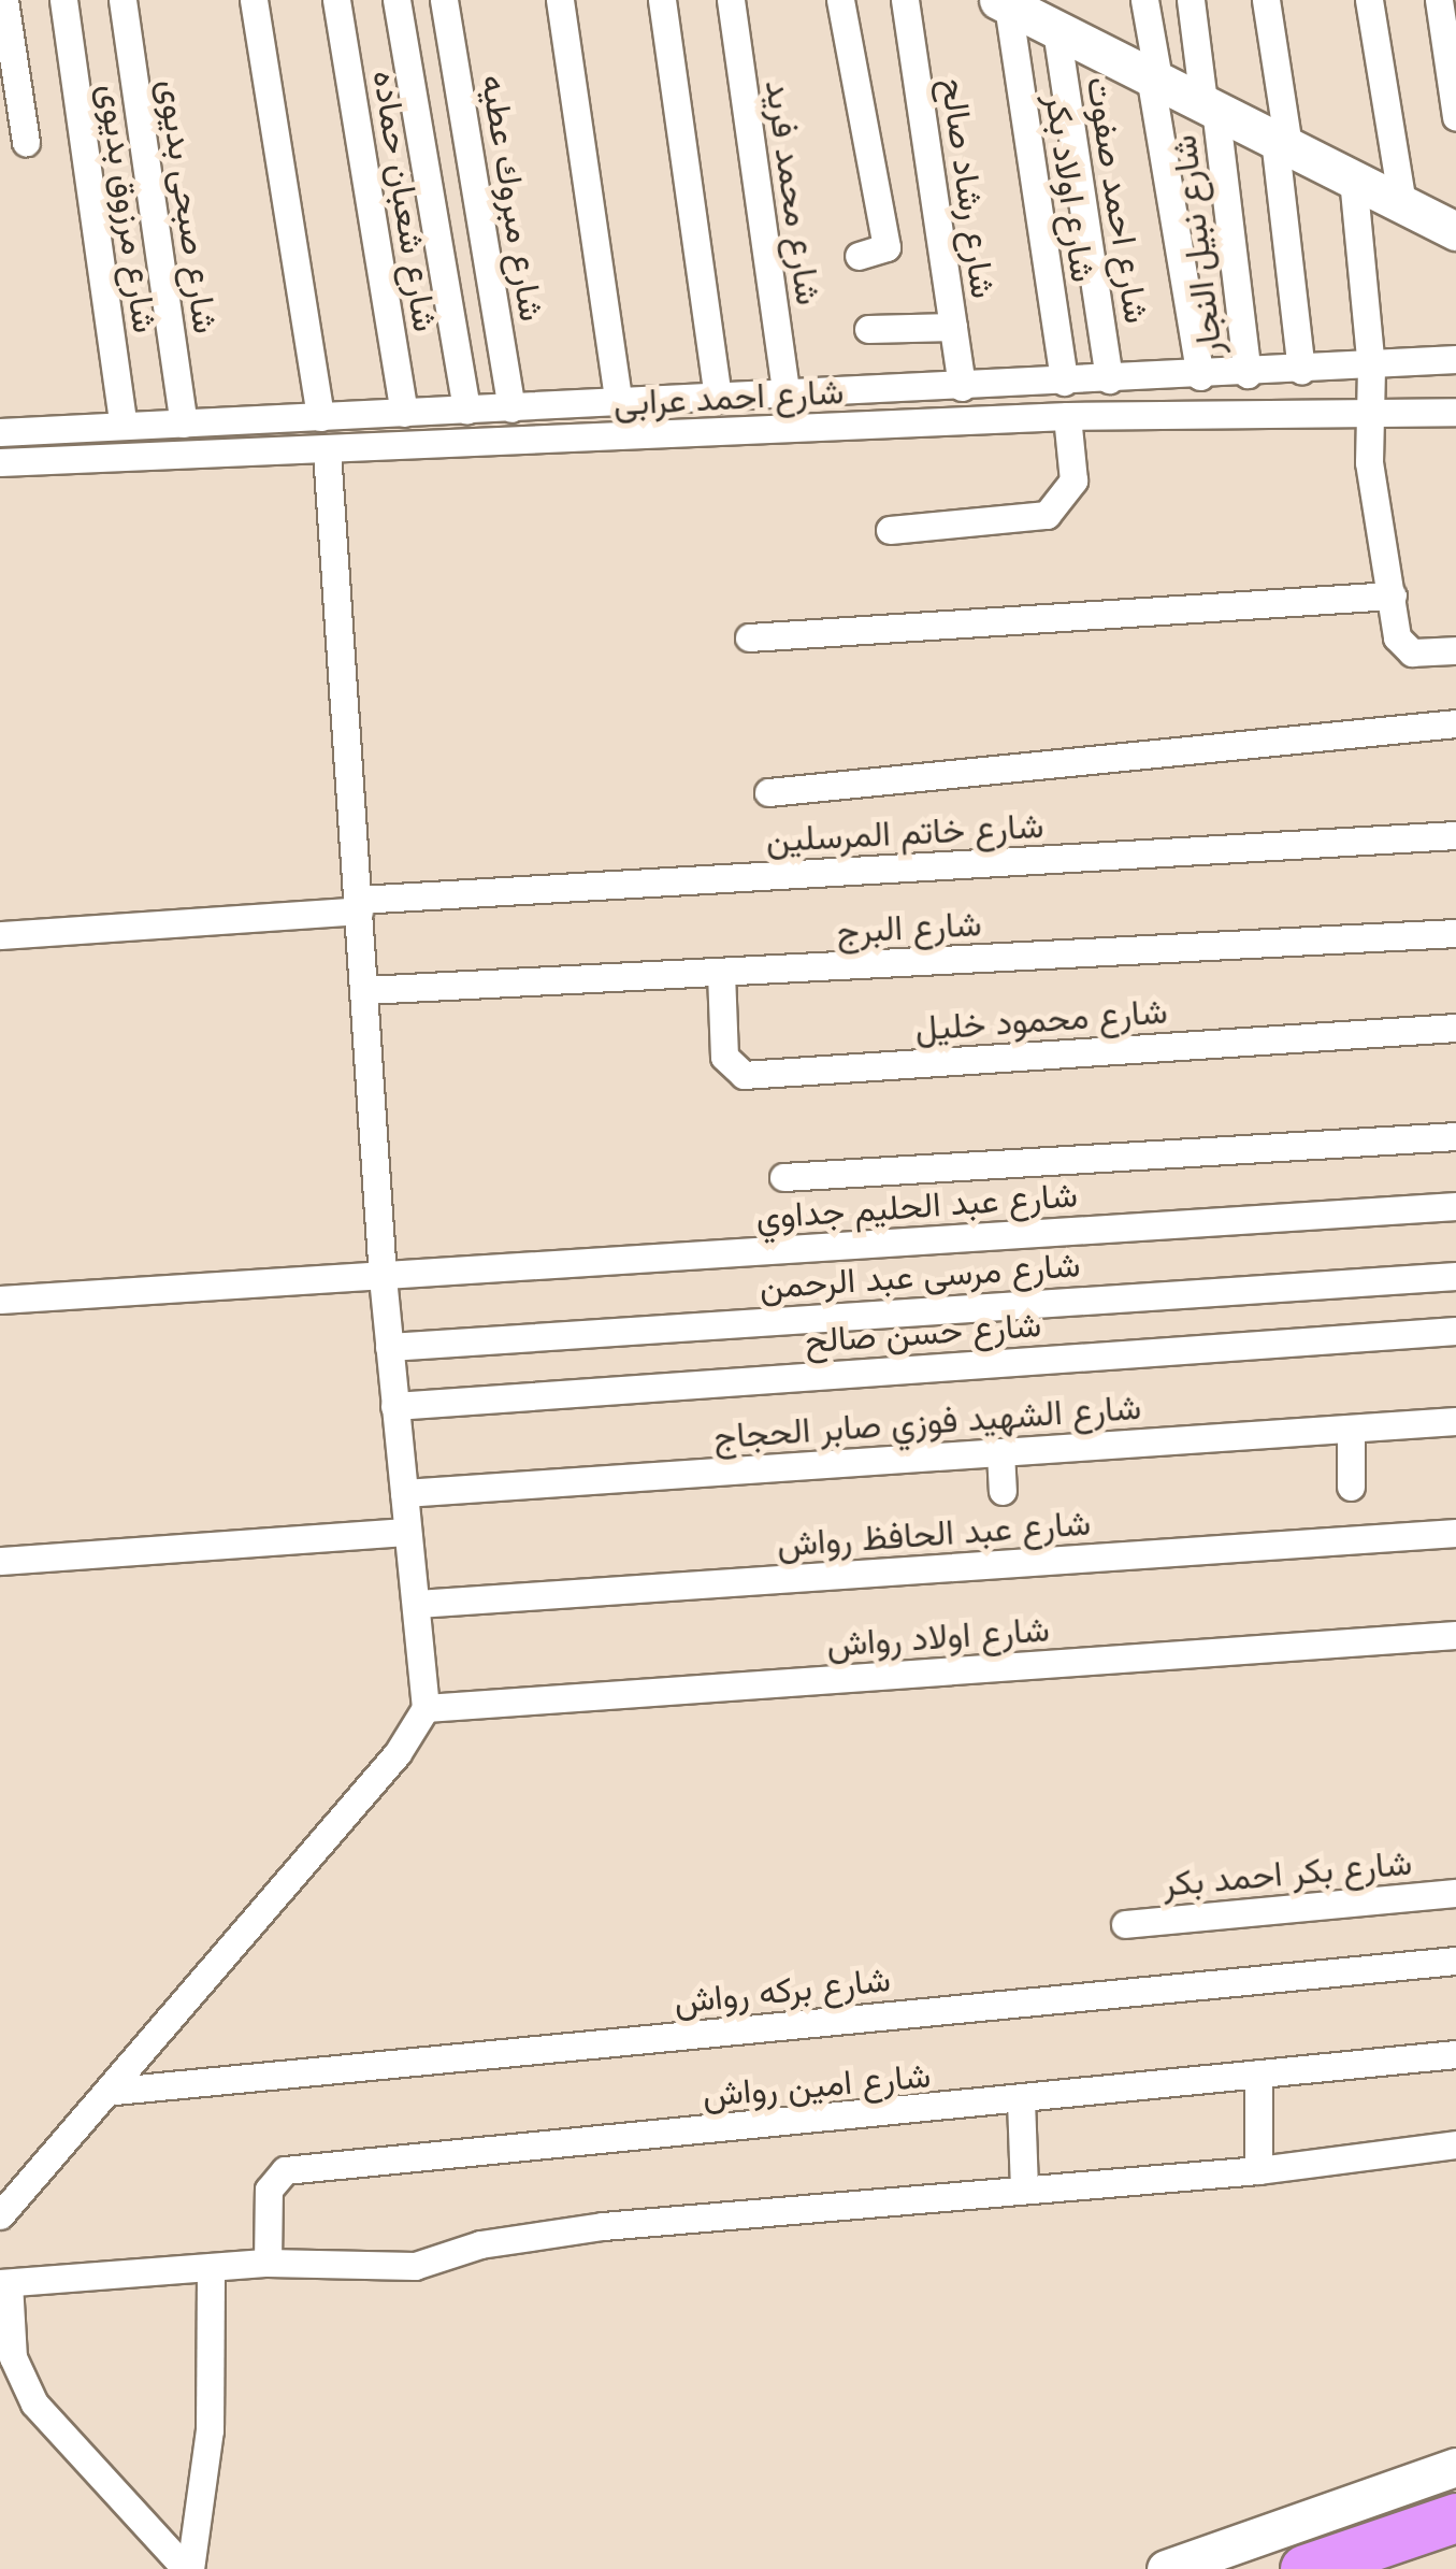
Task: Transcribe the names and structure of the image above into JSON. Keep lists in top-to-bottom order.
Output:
{
  "streets": {
    "street": [
      "شارع رشاد صالح",
      "شارع اولاد بكر",
      "شارع محمد فريد",
      "شارع مبروك عطيه",
      "شارع احمد صفوت",
      "شارع شعبان حماده",
      "شارع صبحى بديوى",
      "شارع مرزوق بديوى",
      "شارع نبيل النجار",
      "شارع احمد عرابى",
      "شارع خاتم المرسلين",
      "شارع البرج",
      "شارع محمود خليل",
      "شارع عبد الحليم جداوي",
      "شارع مرسى عبد الرحمن",
      "شارع حسن صالح",
      "شارع الشهيد فوزي صابر الحجاج",
      "شارع عبد الحافظ رواش",
      "شارع اولاد رواش",
      "شارع بكر احمد بكر",
      "شارع بركه رواش",
      "شارع امين رواش"
    ]
  },
  "crossings": [
    ["شارع رشاد صالح", "شارع احمد عرابى"],
    ["شارع اولاد بكر", "شارع احمد صفوت"],
    ["شارع اولاد بكر", "شارع احمد عرابى"],
    ["شارع محمد فريد", "شارع احمد عرابى"],
    ["شارع مبروك عطيه", "شارع احمد عرابى"],
    ["شارع احمد صفوت", "شارع احمد عرابى"],
    ["شارع شعبان حماده", "شارع احمد عرابى"],
    ["شارع صبحى بديوى", "شارع احمد عرابى"],
    ["شارع مرزوق بديوى", "شارع احمد عرابى"],
    ["شارع نبيل النجار", "شارع احمد عرابى"],
    ["شارع البرج", "شارع محمود خليل"]
  ]
}
